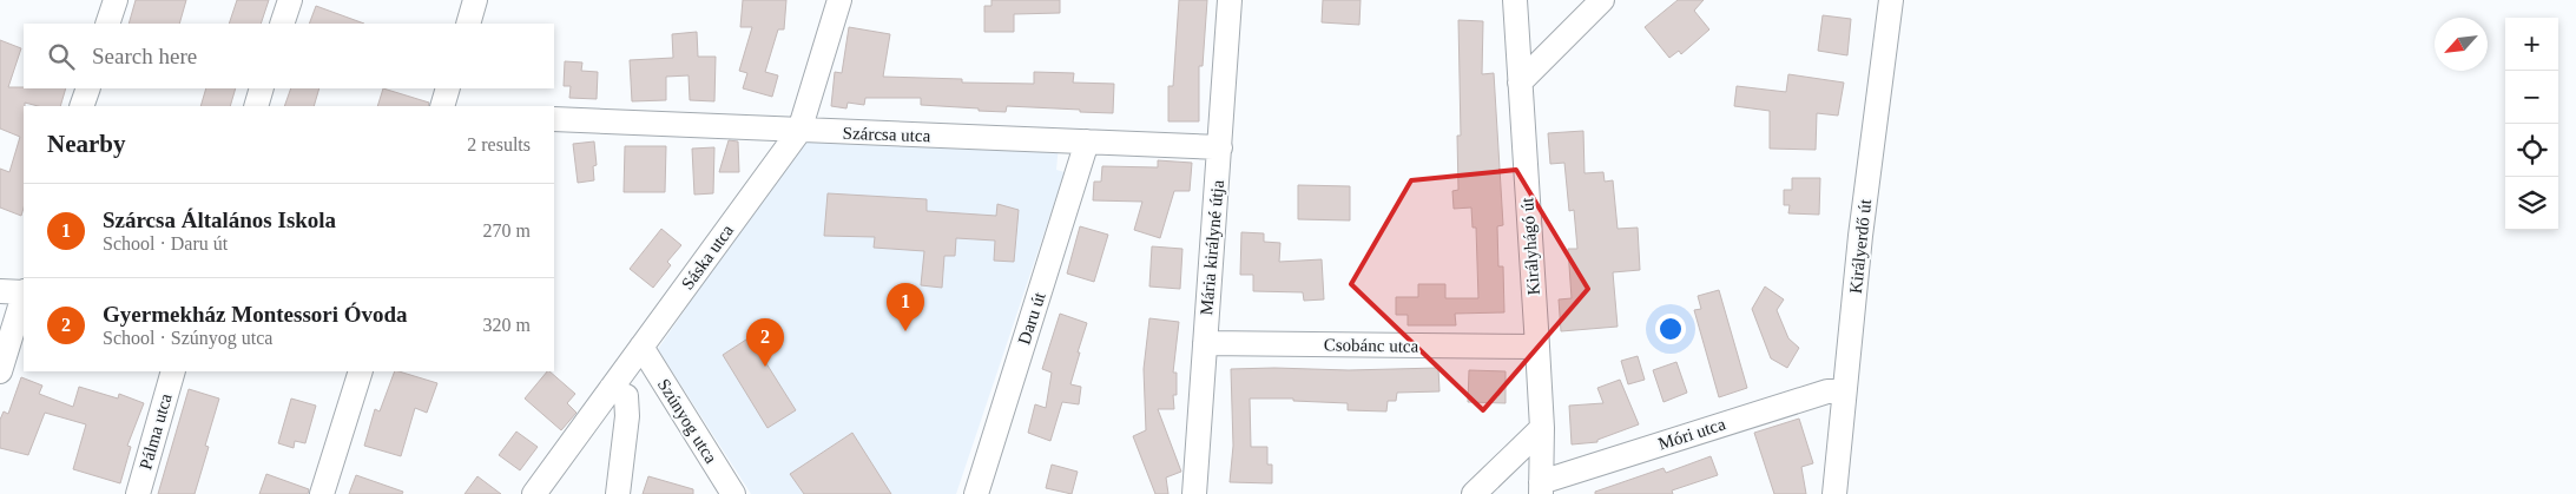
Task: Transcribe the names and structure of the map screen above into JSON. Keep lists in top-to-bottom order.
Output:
{
  "streets": {
    "street": [
      "Szárcsa utca",
      "Királyhágó út",
      "Királyerdő út",
      "Mária királyné útja",
      "Sáska utca",
      "Daru út",
      "Csobánc utca",
      "Szúnyog utca",
      "Pálma utca",
      "Móri utca"
    ]
  },
  "crossings": [
    ["Szárcsa utca", "Mária királyné útja"],
    ["Szárcsa utca", "Sáska utca"],
    ["Szárcsa utca", "Daru út"],
    ["Királyhágó út", "Csobánc utca"],
    ["Királyhágó út", "Móri utca"],
    ["Királyerdő út", "Móri utca"],
    ["Mária királyné útja", "Csobánc utca"],
    ["Sáska utca", "Szúnyog utca"]
  ],
  "north": "bottom left",
  "page": {
    "map_buttons": ["+", "−"],
    "search": "Search here",
    "heading": ["Nearby", "2 results"],
    "list": [
      {
        "mark": "1",
        "name": "Szárcsa Általános Iskola",
        "note": "School · Daru út",
        "value": "270 m"
      },
      {
        "mark": "2",
        "name": "Gyermekház Montessori Óvoda",
        "note": "School · Szúnyog utca",
        "value": "320 m"
      }
    ],
    "pins": ["1", "2"]
  }
}
